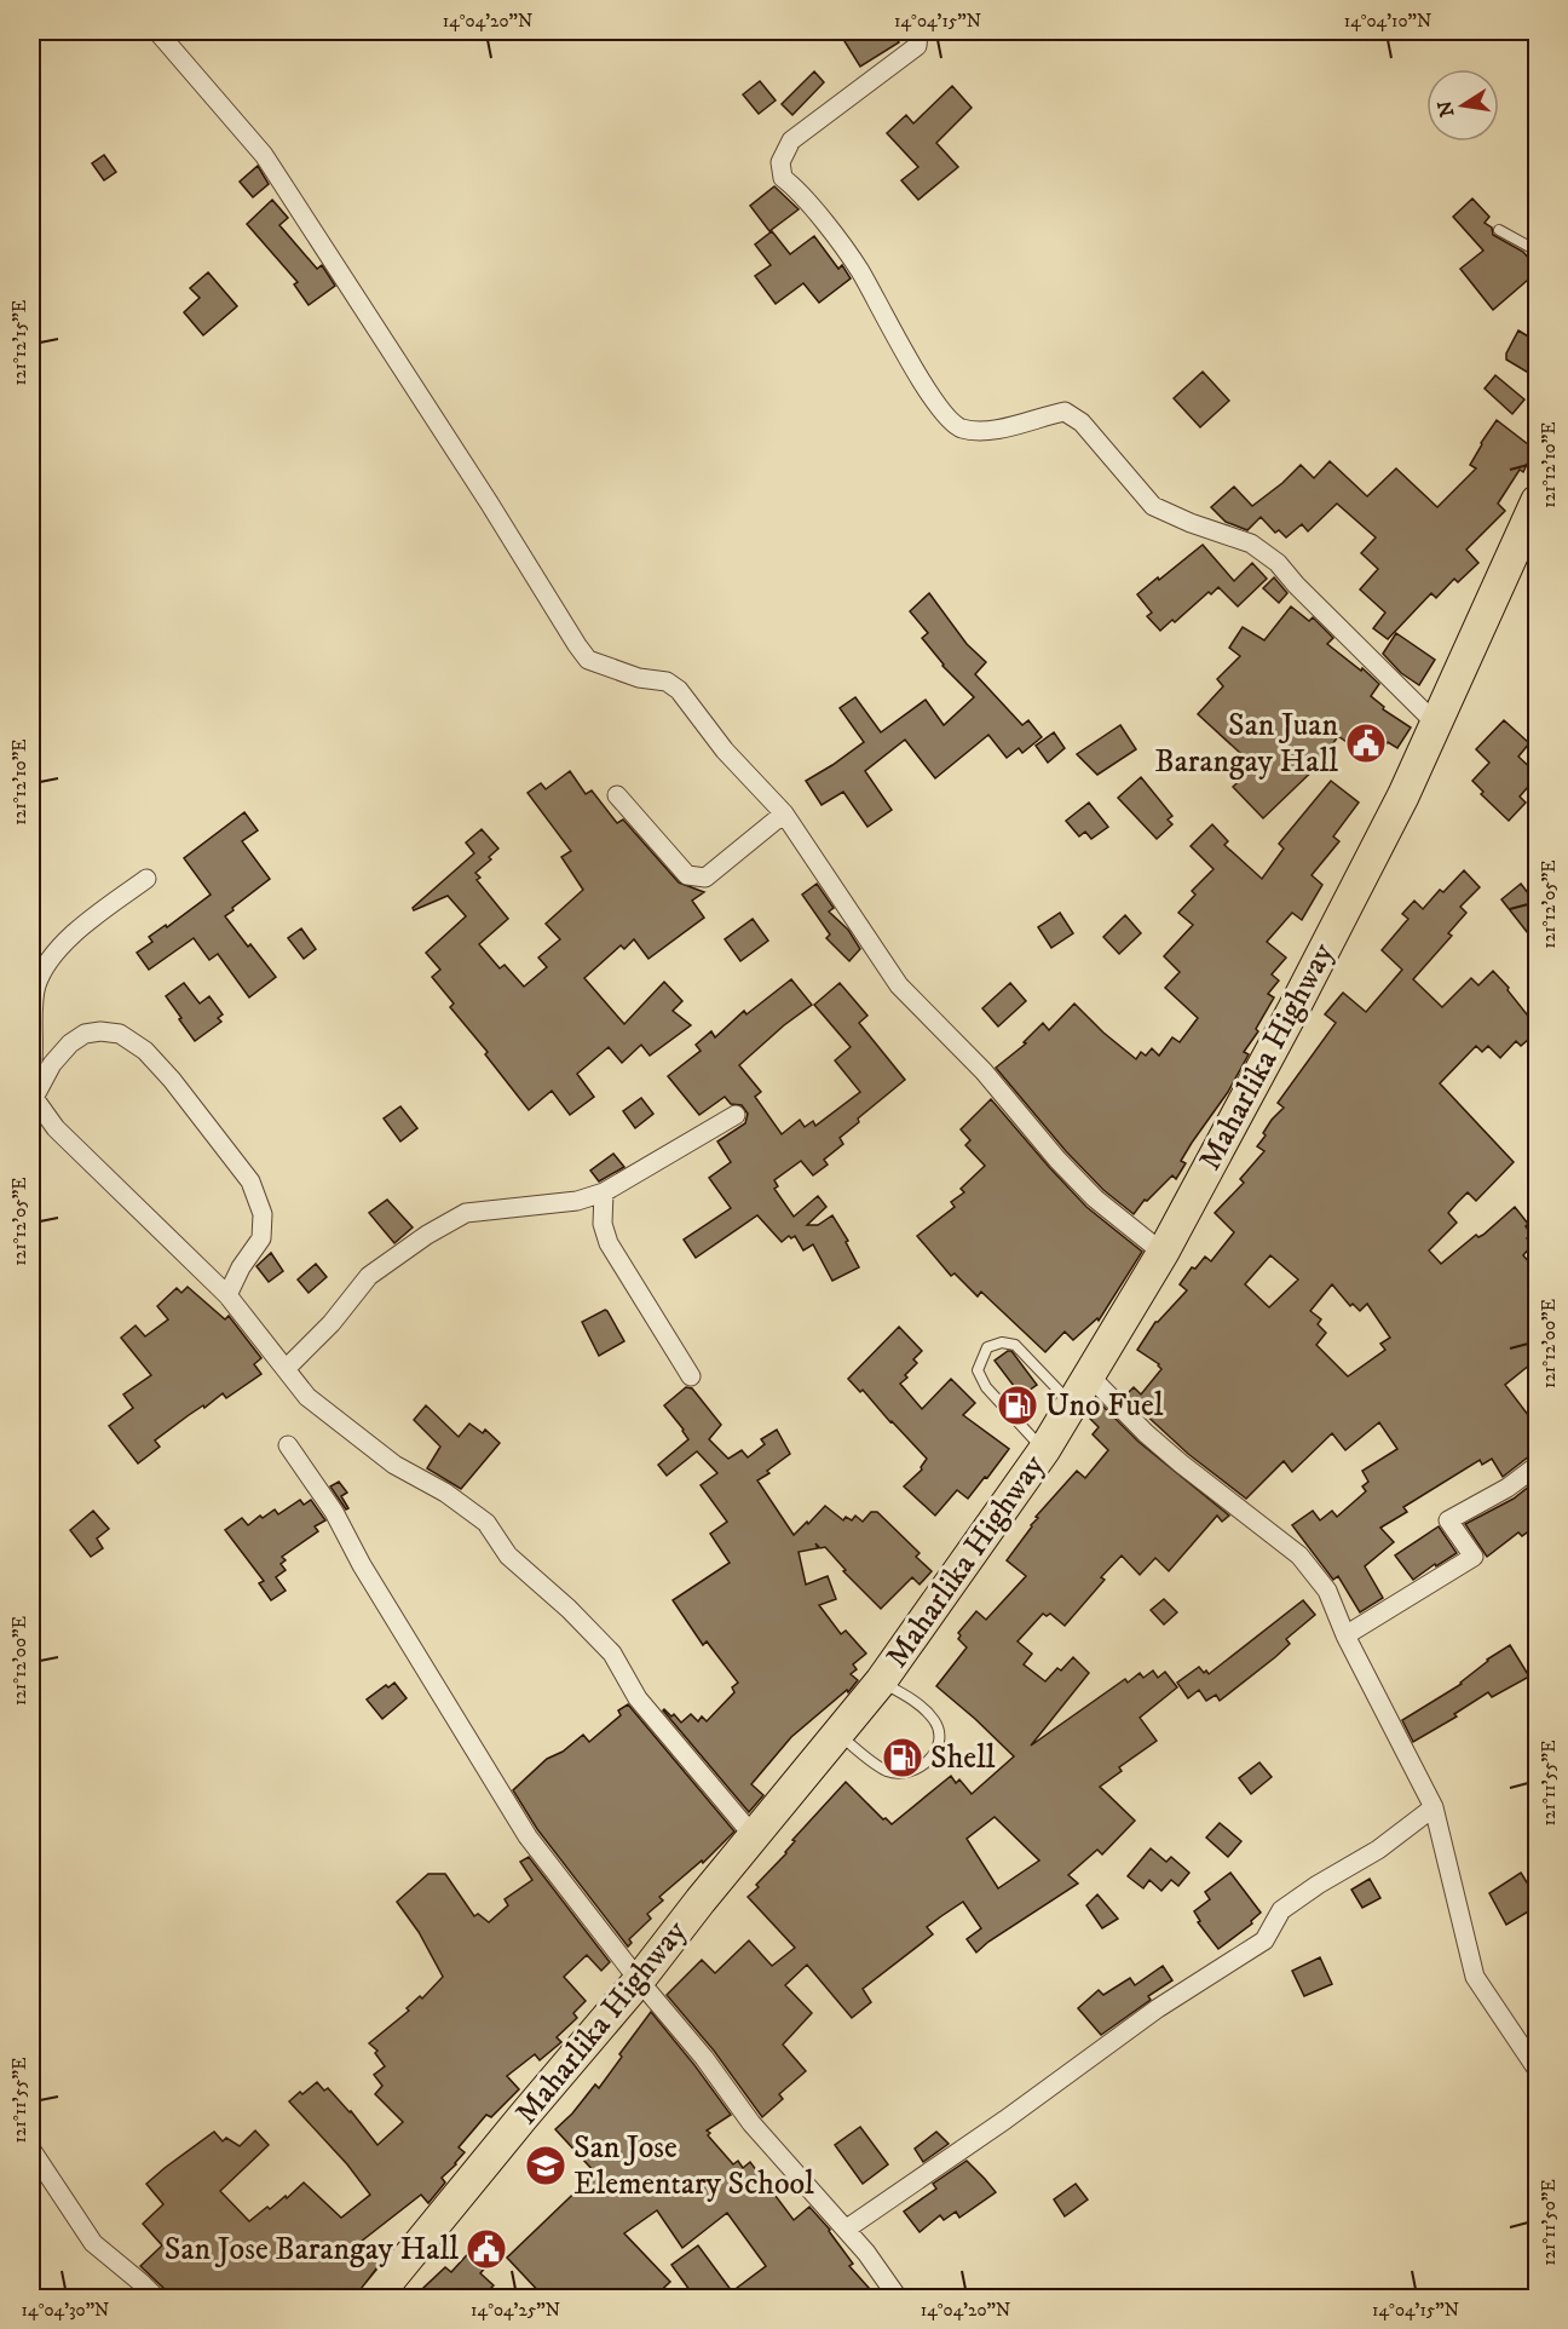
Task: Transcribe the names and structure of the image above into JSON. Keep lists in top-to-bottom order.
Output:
{
  "streets": {
    "highway": ["Maharlika Highway"]
  },
  "places": {
    "public building": ["San Juan Barangay Hall", "San Jose Barangay Hall"],
    "fuel station": ["Uno Fuel", "Shell"],
    "school or university": ["San Jose Elementary School"]
  },
  "north": "left",
  "coordinates": [
    "14°04'20\"N",
    "14°04'15\"N",
    "14°04'10\"N",
    "121°12'15\"E",
    "121°12'10\"E",
    "121°12'05\"E",
    "121°12'00\"E",
    "121°11'55\"E",
    "121°11'50\"E",
    "14°04'30\"N",
    "14°04'25\"N"
  ]
}
